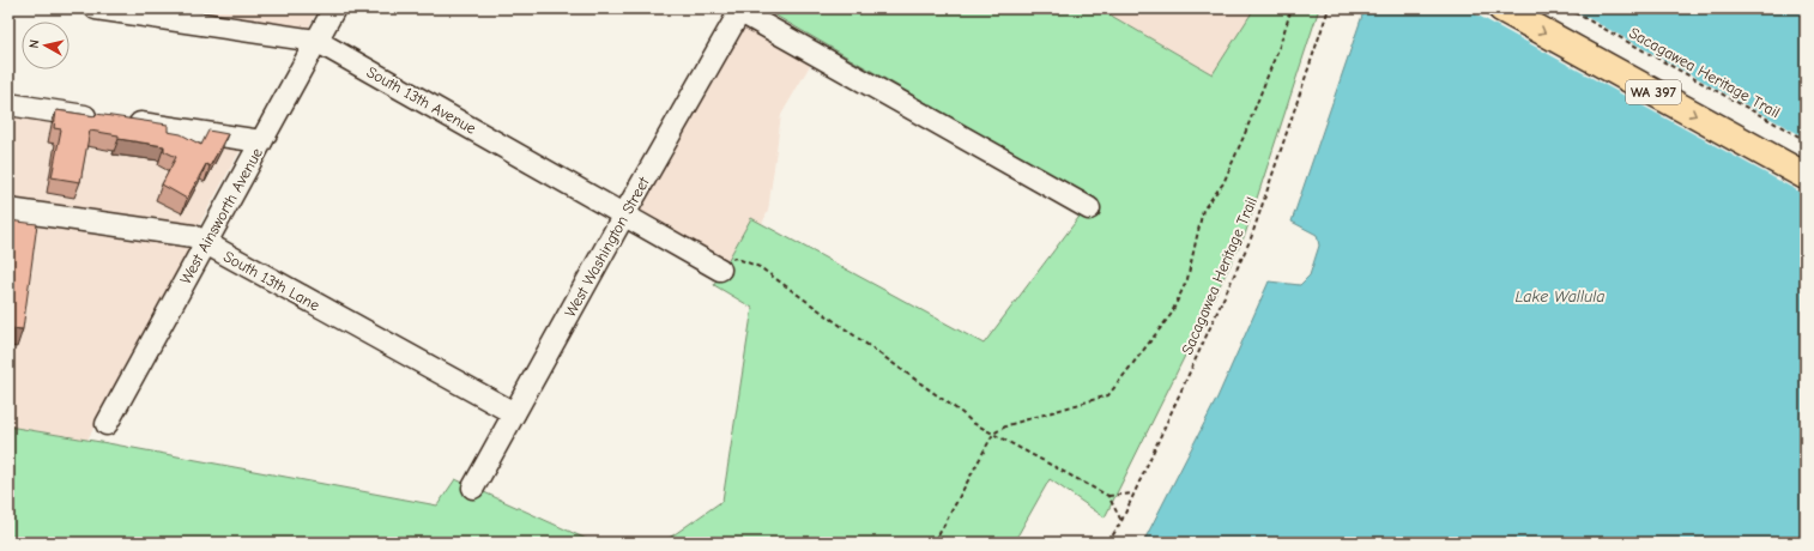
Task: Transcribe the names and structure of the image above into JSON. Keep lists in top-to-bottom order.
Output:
{
  "streets": {
    "main road": ["WA 397"],
    "street": [
      "South 13th Avenue",
      "West Ainsworth Avenue",
      "West Washington Street",
      "South 13th Lane"
    ],
    "path": ["Sacagawea Heritage Trail"]
  },
  "crossings": [
    ["South 13th Avenue", "West Ainsworth Avenue"],
    ["South 13th Avenue", "West Washington Street"],
    ["West Ainsworth Avenue", "South 13th Lane"],
    ["West Washington Street", "South 13th Lane"]
  ],
  "water": ["Lake Wallula"],
  "north": "left"
}
